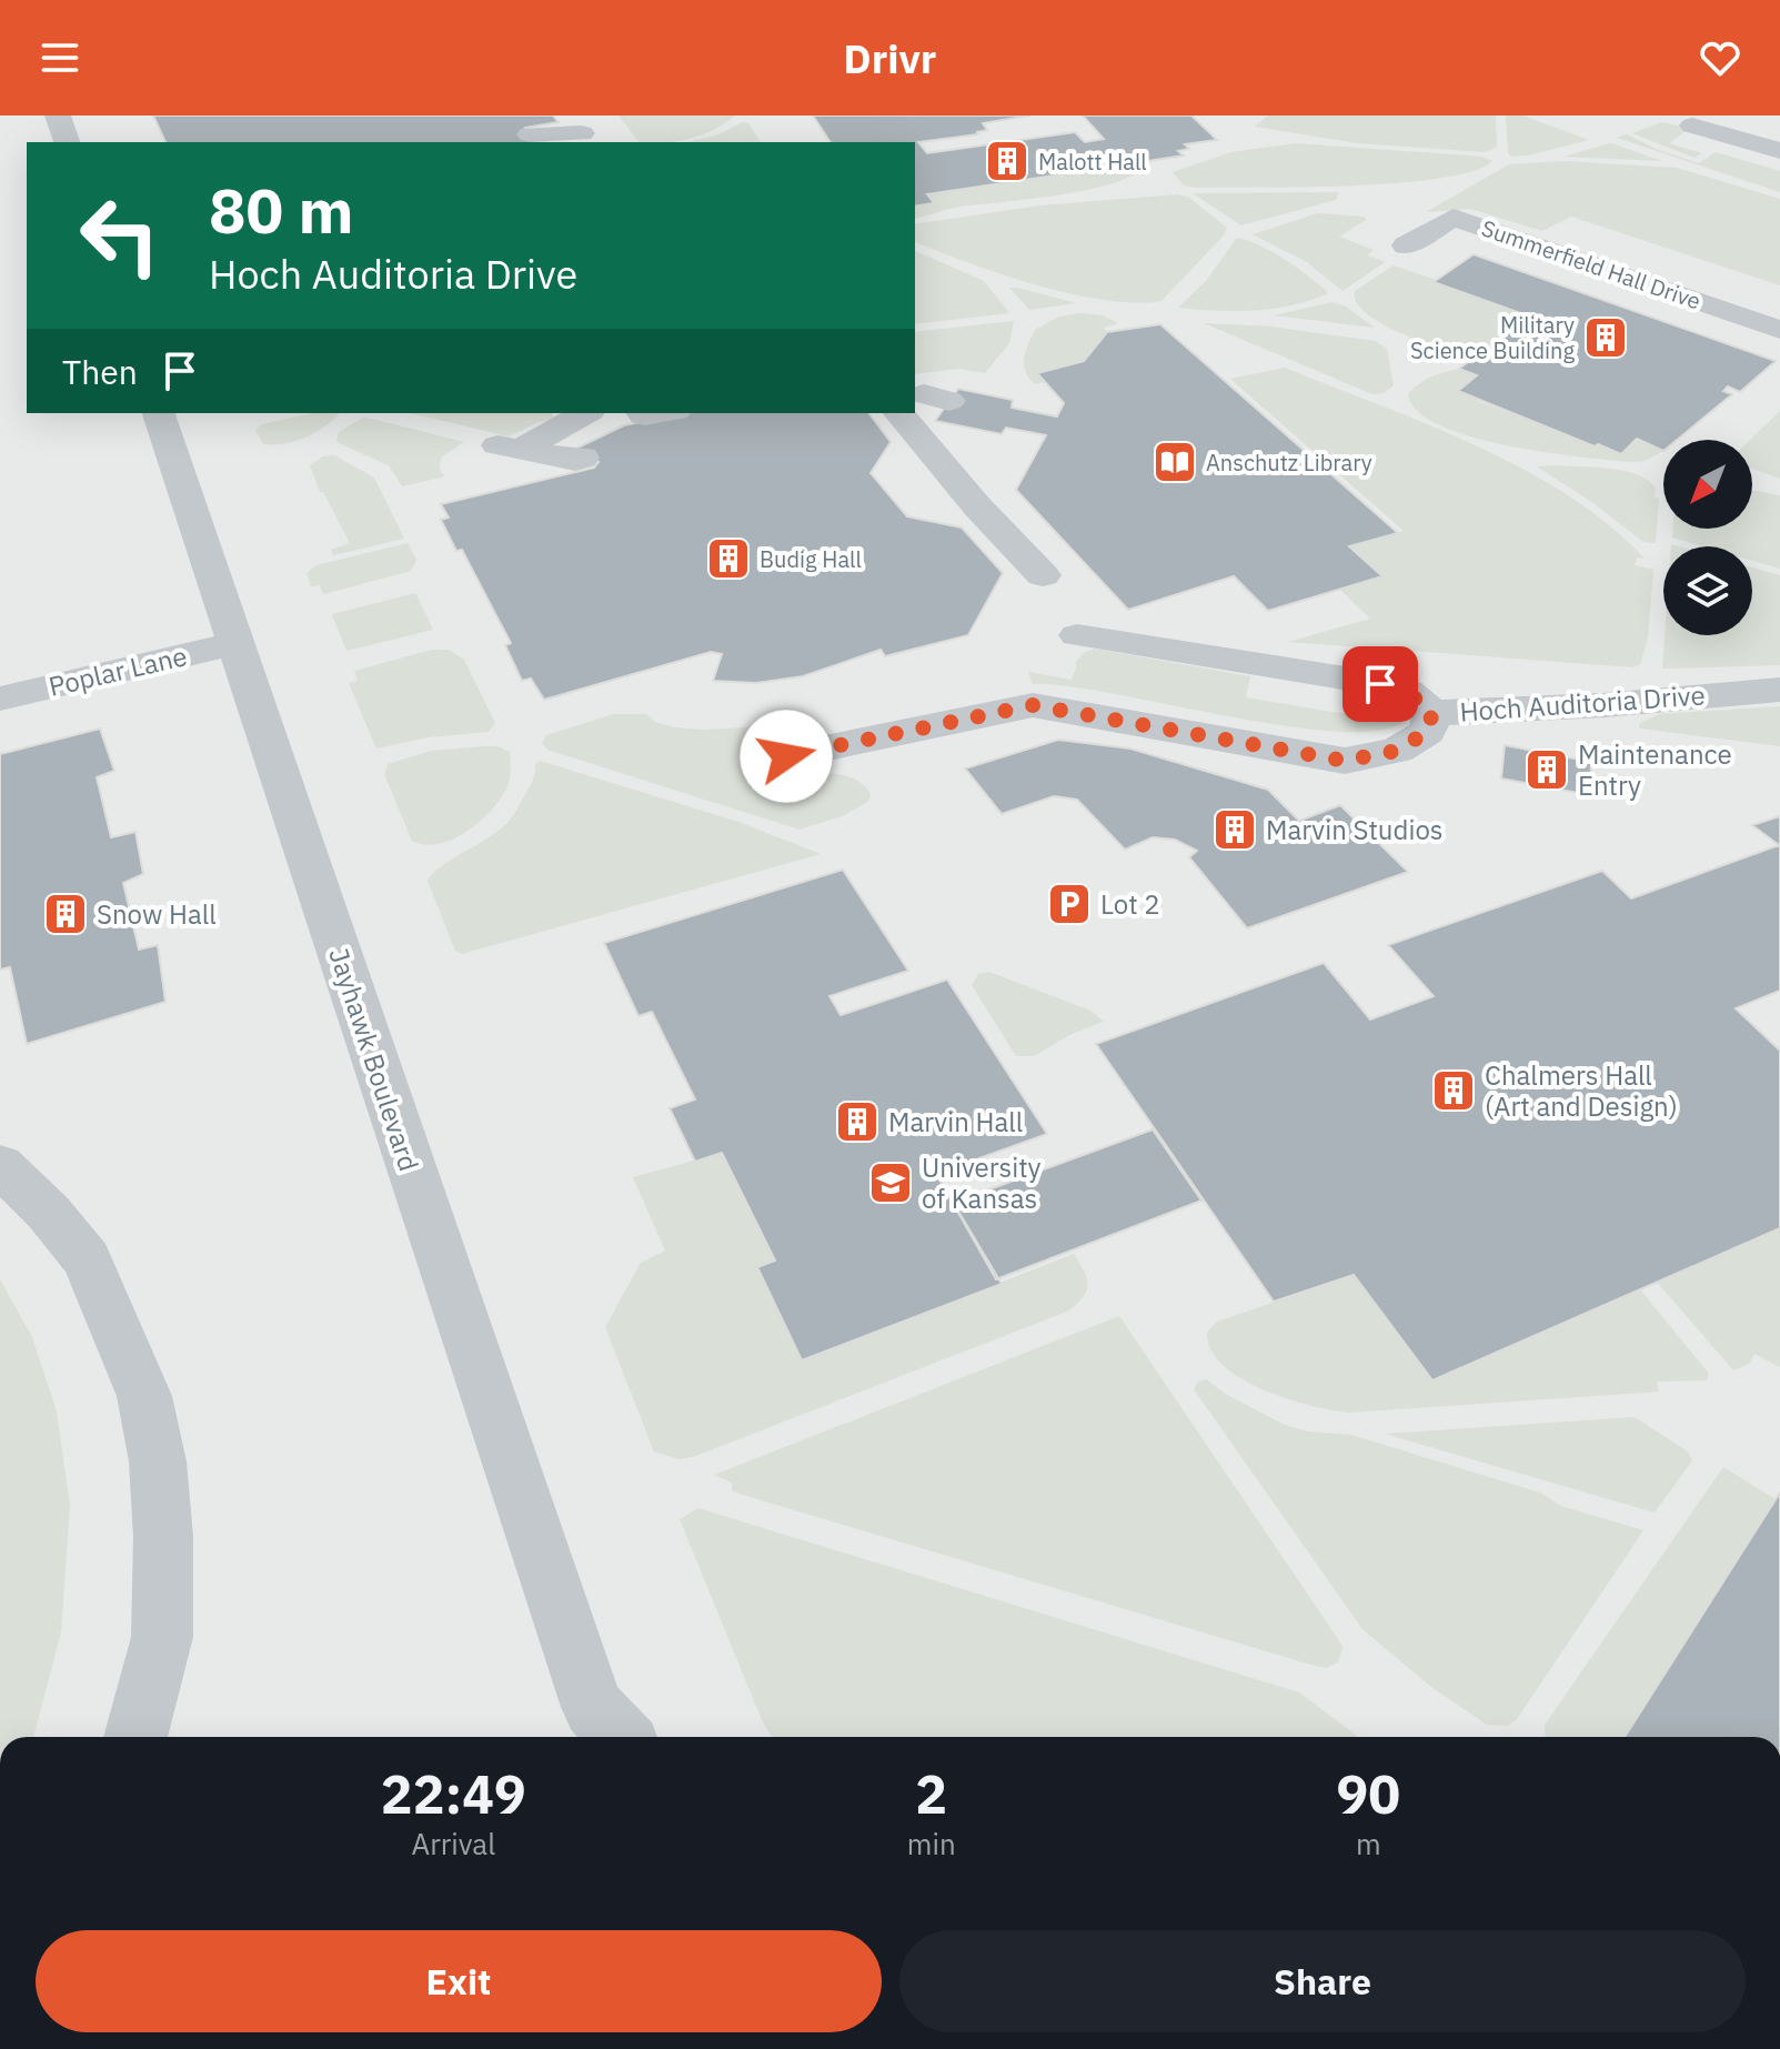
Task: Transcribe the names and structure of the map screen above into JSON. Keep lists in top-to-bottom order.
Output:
{
  "streets": {
    "street": [
      "Summerfield Hall Drive",
      "Poplar Lane",
      "Hoch Auditoria Drive",
      "Jayhawk Boulevard"
    ]
  },
  "crossings": [
    ["Poplar Lane", "Jayhawk Boulevard"]
  ],
  "places": {
    "building": [
      "Malott Hall",
      "Military Science Building",
      "Budig Hall",
      "Maintenance Entry",
      "Marvin Studios",
      "Snow Hall",
      "Chalmers Hall (Art and Design)",
      "Marvin Hall"
    ],
    "library": ["Anschutz Library"],
    "parking": ["Lot 2"],
    "school or university": ["University of Kansas"]
  },
  "north": "bottom left",
  "page": {
    "header": "Drivr",
    "turn": ["80 m", "Hoch Auditoria Drive"],
    "then": "Then",
    "eta": [
      "22:49",
      "Arrival",
      "2",
      "min",
      "90",
      "m"
    ],
    "buttons": ["Exit", "Share"]
  }
}
